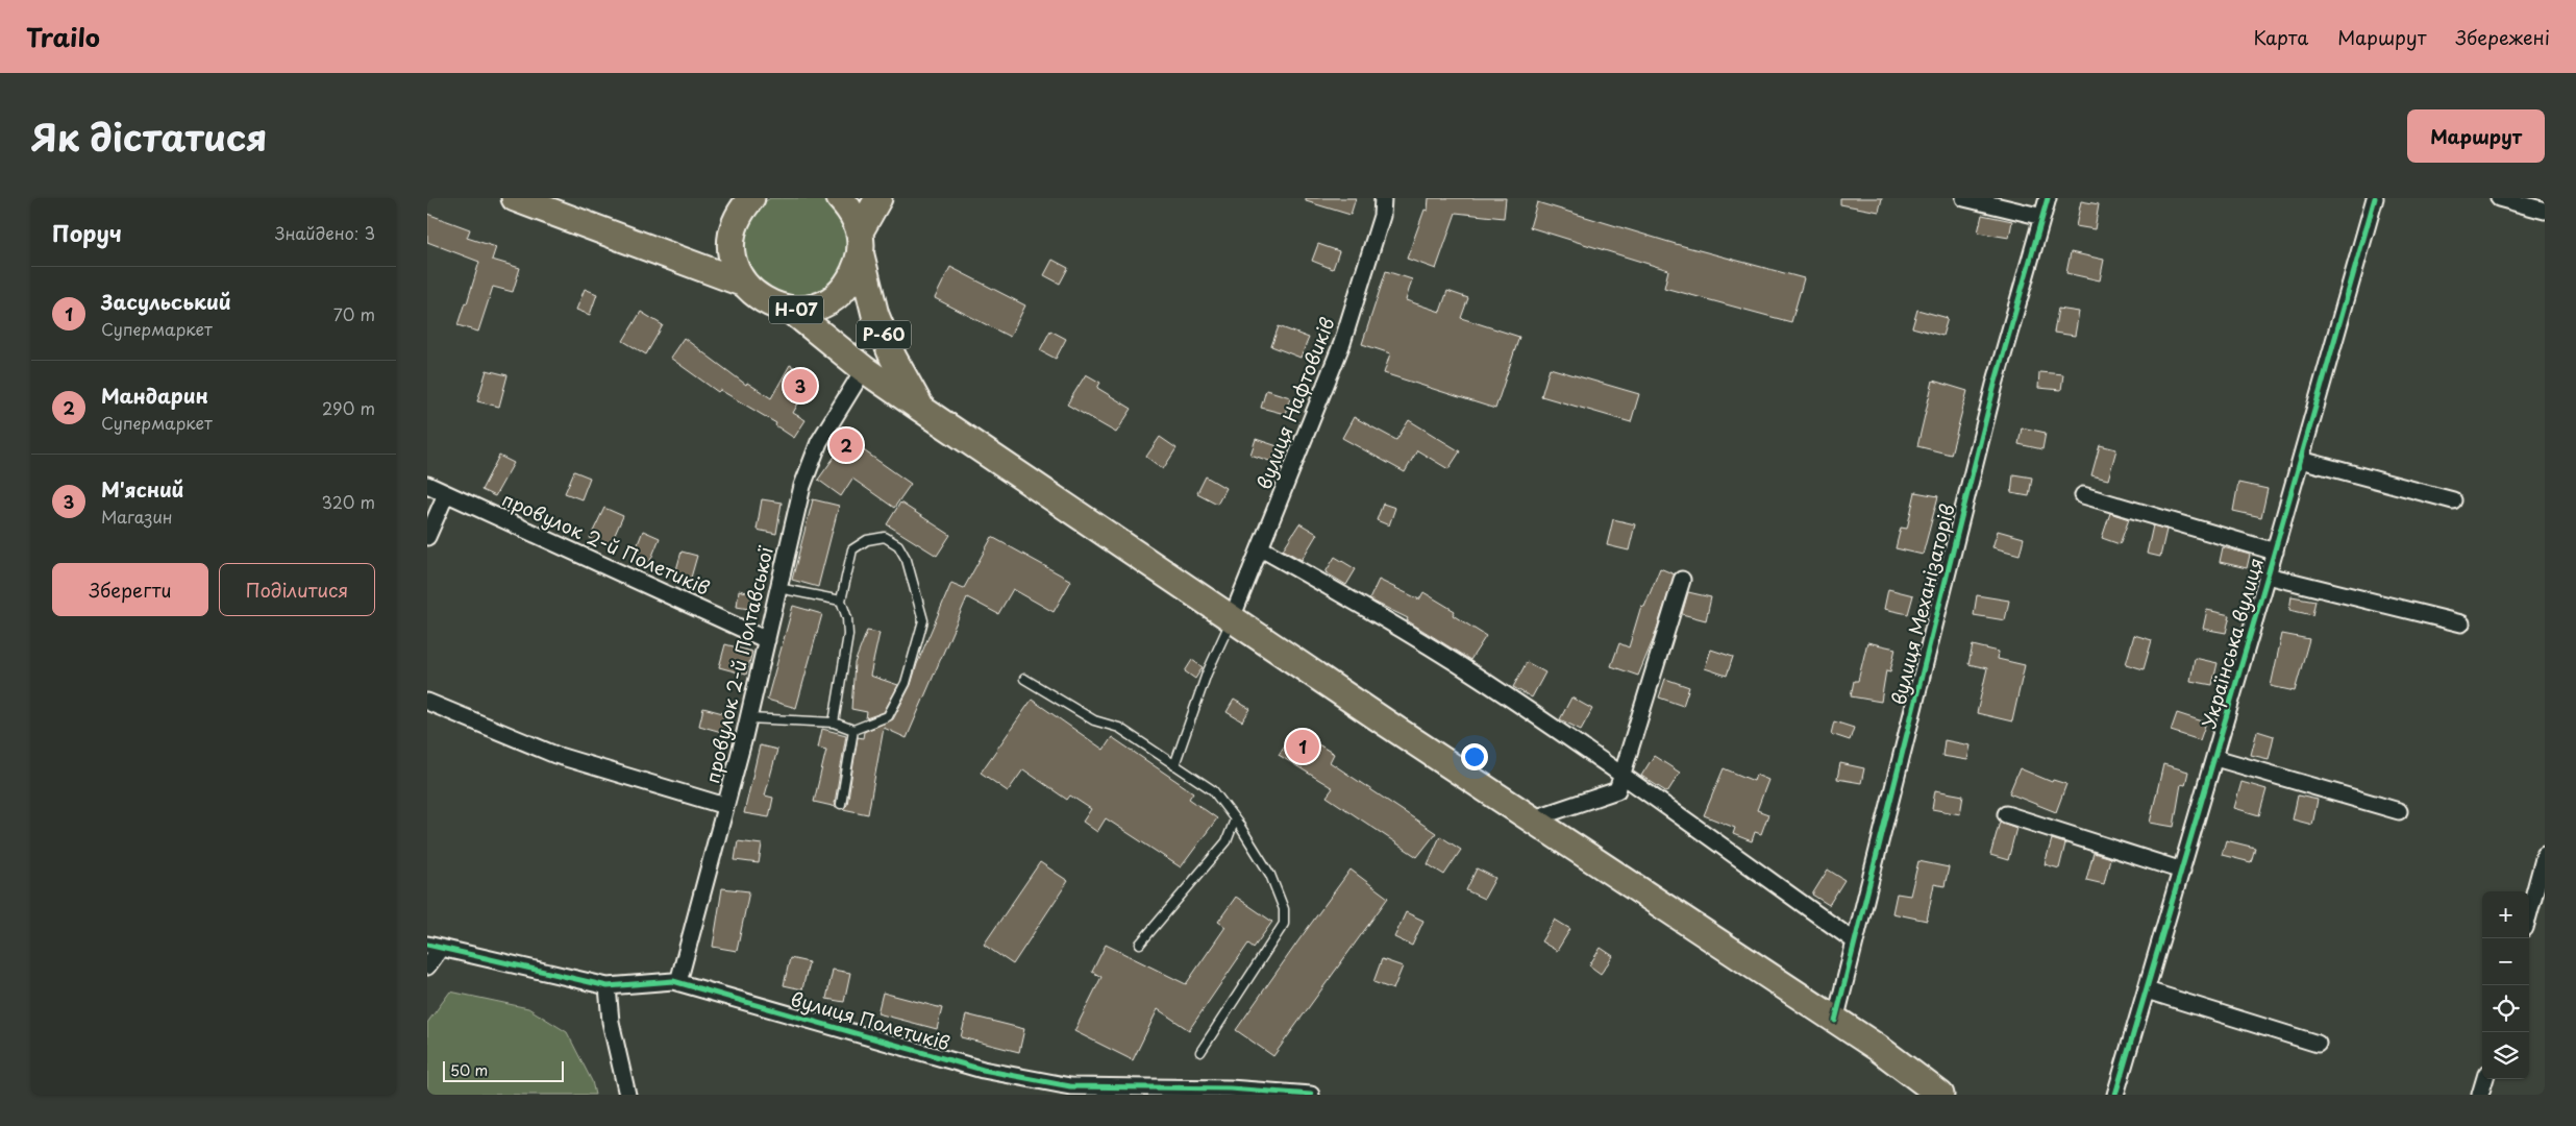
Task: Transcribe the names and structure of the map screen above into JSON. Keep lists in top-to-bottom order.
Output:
{
  "streets": {
    "main road": ["Н-07", "Р-60"],
    "street": [
      "вулиця Нафтовиків",
      "провулок 2-й Полетиків",
      "вулиця Механізаторів",
      "Українська вулиця",
      "провулок 2-й Полтавської",
      "вулиця Полетиків"
    ]
  },
  "crossings": [
    ["Н-07", "Р-60"],
    ["Р-60", "вулиця Нафтовиків"],
    ["Р-60", "вулиця Механізаторів"],
    ["Р-60", "провулок 2-й Полтавської"],
    ["провулок 2-й Полетиків", "провулок 2-й Полтавської"],
    ["провулок 2-й Полтавської", "вулиця Полетиків"]
  ],
  "scale_bar": "50 m",
  "page": {
    "header": "Trailo",
    "nav": ["Карта", "Маршрут", "Збережені"],
    "title": "Як дістатися",
    "buttons": [
      "Маршрут",
      ["Зберегти", "Поділитися"]
    ],
    "heading": ["Поруч", "Знайдено: 3"],
    "list": [
      {
        "mark": "1",
        "name": "Засульський",
        "note": "Супермаркет",
        "value": "70 m"
      },
      {
        "mark": "2",
        "name": "Мандарин",
        "note": "Супермаркет",
        "value": "290 m"
      },
      {
        "mark": "3",
        "name": "М'ясний",
        "note": "Магазин",
        "value": "320 m"
      }
    ],
    "pins": ["3", "2", "1"],
    "map_buttons": ["+", "−"],
    "scale": "50 m"
  }
}
